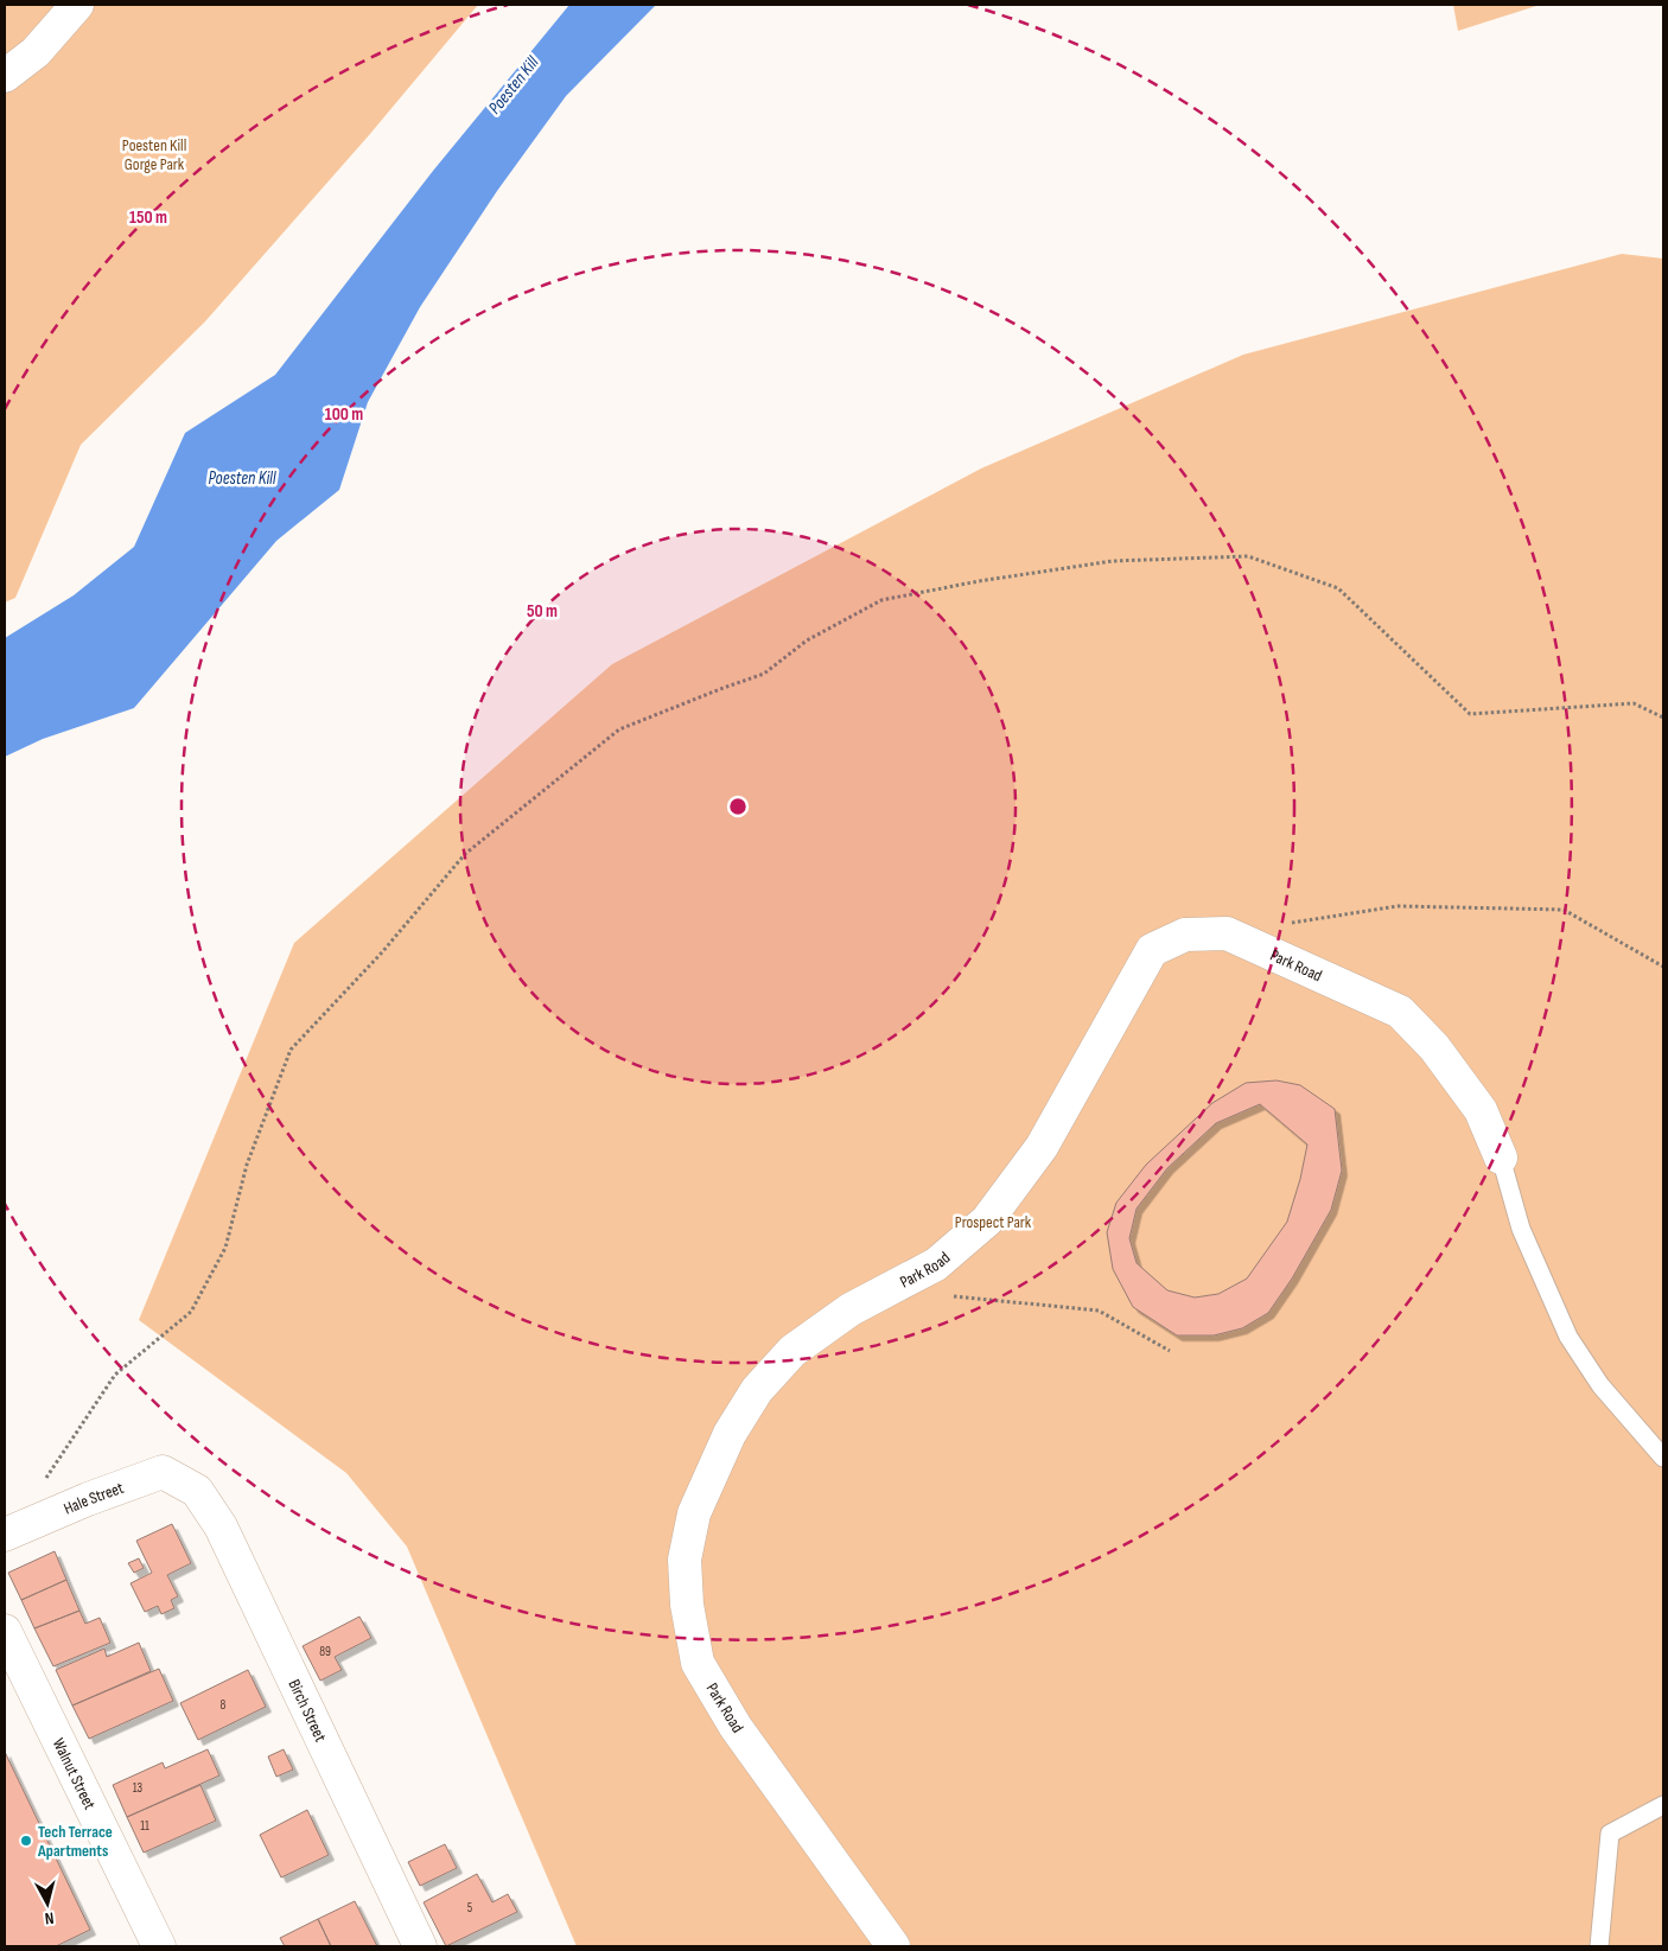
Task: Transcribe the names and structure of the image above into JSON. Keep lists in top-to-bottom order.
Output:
{
  "streets": {
    "street": [
      "Park Road",
      "Hale Street",
      "Birch Street",
      "Walnut Street"
    ]
  },
  "crossings": [
    ["Hale Street", "Birch Street"]
  ],
  "water": ["Poesten Kill"],
  "parks": ["Poesten Kill Gorge Park", "Prospect Park"],
  "places": ["Tech Terrace Apartments"],
  "house_numbers": [
    "89",
    "8",
    "13",
    "11",
    "5"
  ],
  "north": "bottom",
  "rings": ["150 m", "100 m", "50 m"]
}
